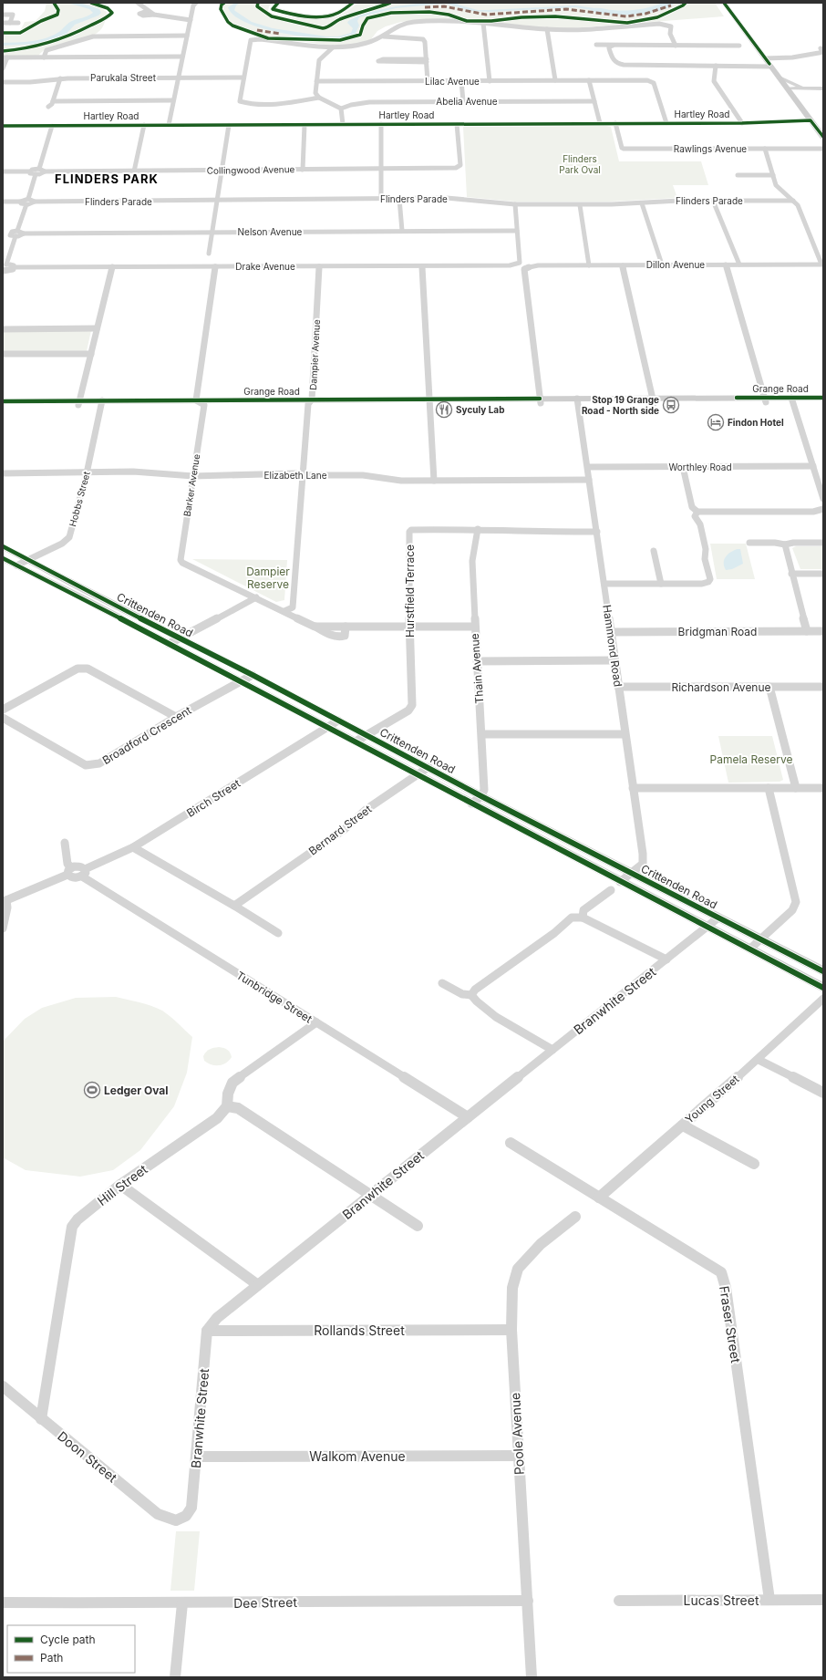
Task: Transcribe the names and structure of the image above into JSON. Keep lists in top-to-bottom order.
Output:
{
  "streets": {
    "main road": ["Grange Road", "Crittenden Road"],
    "street": [
      "Parukala Street",
      "Lilac Avenue",
      "Abelia Avenue",
      "Hartley Road",
      "Rawlings Avenue",
      "Collingwood Avenue",
      "Flinders Parade",
      "Nelson Avenue",
      "Dillon Avenue",
      "Drake Avenue",
      "Dampier Avenue",
      "Worthley Road",
      "Elizabeth Lane",
      "Barker Avenue",
      "Hobbs Street",
      "Hurstfield Terrace",
      "Bridgman Road",
      "Hammond Road",
      "Thain Avenue",
      "Richardson Avenue",
      "Broadford Crescent",
      "Birch Street",
      "Bernard Street",
      "Tunbridge Street",
      "Branwhite Street",
      "Young Street",
      "Hill Street",
      "Fraser Street",
      "Rollands Street",
      "Poole Avenue",
      "Walkom Avenue",
      "Doon Street",
      "Lucas Street",
      "Dee Street"
    ]
  },
  "crossings": [
    ["Lilac Avenue", "Hartley Road"],
    ["Hartley Road", "Rawlings Avenue"],
    ["Hartley Road", "Collingwood Avenue"],
    ["Nelson Avenue", "Drake Avenue"],
    ["Dillon Avenue", "Grange Road"],
    ["Drake Avenue", "Dampier Avenue"],
    ["Drake Avenue", "Barker Avenue"],
    ["Dampier Avenue", "Grange Road"],
    ["Dampier Avenue", "Elizabeth Lane"],
    ["Dampier Avenue", "Barker Avenue"],
    ["Grange Road", "Barker Avenue"],
    ["Grange Road", "Hobbs Street"],
    ["Grange Road", "Hammond Road"],
    ["Worthley Road", "Hammond Road"],
    ["Elizabeth Lane", "Barker Avenue"],
    ["Elizabeth Lane", "Hobbs Street"],
    ["Elizabeth Lane", "Hammond Road"],
    ["Barker Avenue", "Hurstfield Terrace"],
    ["Barker Avenue", "Thain Avenue"],
    ["Hobbs Street", "Crittenden Road"],
    ["Hurstfield Terrace", "Crittenden Road"],
    ["Hurstfield Terrace", "Hammond Road"],
    ["Hurstfield Terrace", "Thain Avenue"],
    ["Crittenden Road", "Hammond Road"],
    ["Crittenden Road", "Thain Avenue"],
    ["Crittenden Road", "Broadford Crescent"],
    ["Crittenden Road", "Birch Street"],
    ["Crittenden Road", "Bernard Street"],
    ["Crittenden Road", "Branwhite Street"],
    ["Bridgman Road", "Hammond Road"],
    ["Hammond Road", "Richardson Avenue"],
    ["Birch Street", "Tunbridge Street"],
    ["Tunbridge Street", "Branwhite Street"],
    ["Branwhite Street", "Rollands Street"],
    ["Branwhite Street", "Walkom Avenue"],
    ["Branwhite Street", "Doon Street"],
    ["Young Street", "Fraser Street"],
    ["Hill Street", "Doon Street"],
    ["Fraser Street", "Lucas Street"],
    ["Rollands Street", "Poole Avenue"],
    ["Poole Avenue", "Walkom Avenue"],
    ["Poole Avenue", "Dee Street"]
  ],
  "districts": ["FLINDERS PARK"],
  "parks": ["Flinders Park Oval", "Dampier Reserve", "Pamela Reserve"],
  "places": {
    "bus stop": ["Stop 19 Grange Road - North side"],
    "restaurant": ["Syculy Lab"],
    "hotel": ["Findon Hotel"],
    "sports": ["Ledger Oval"]
  },
  "legend": ["Cycle path", "Path"]
}
